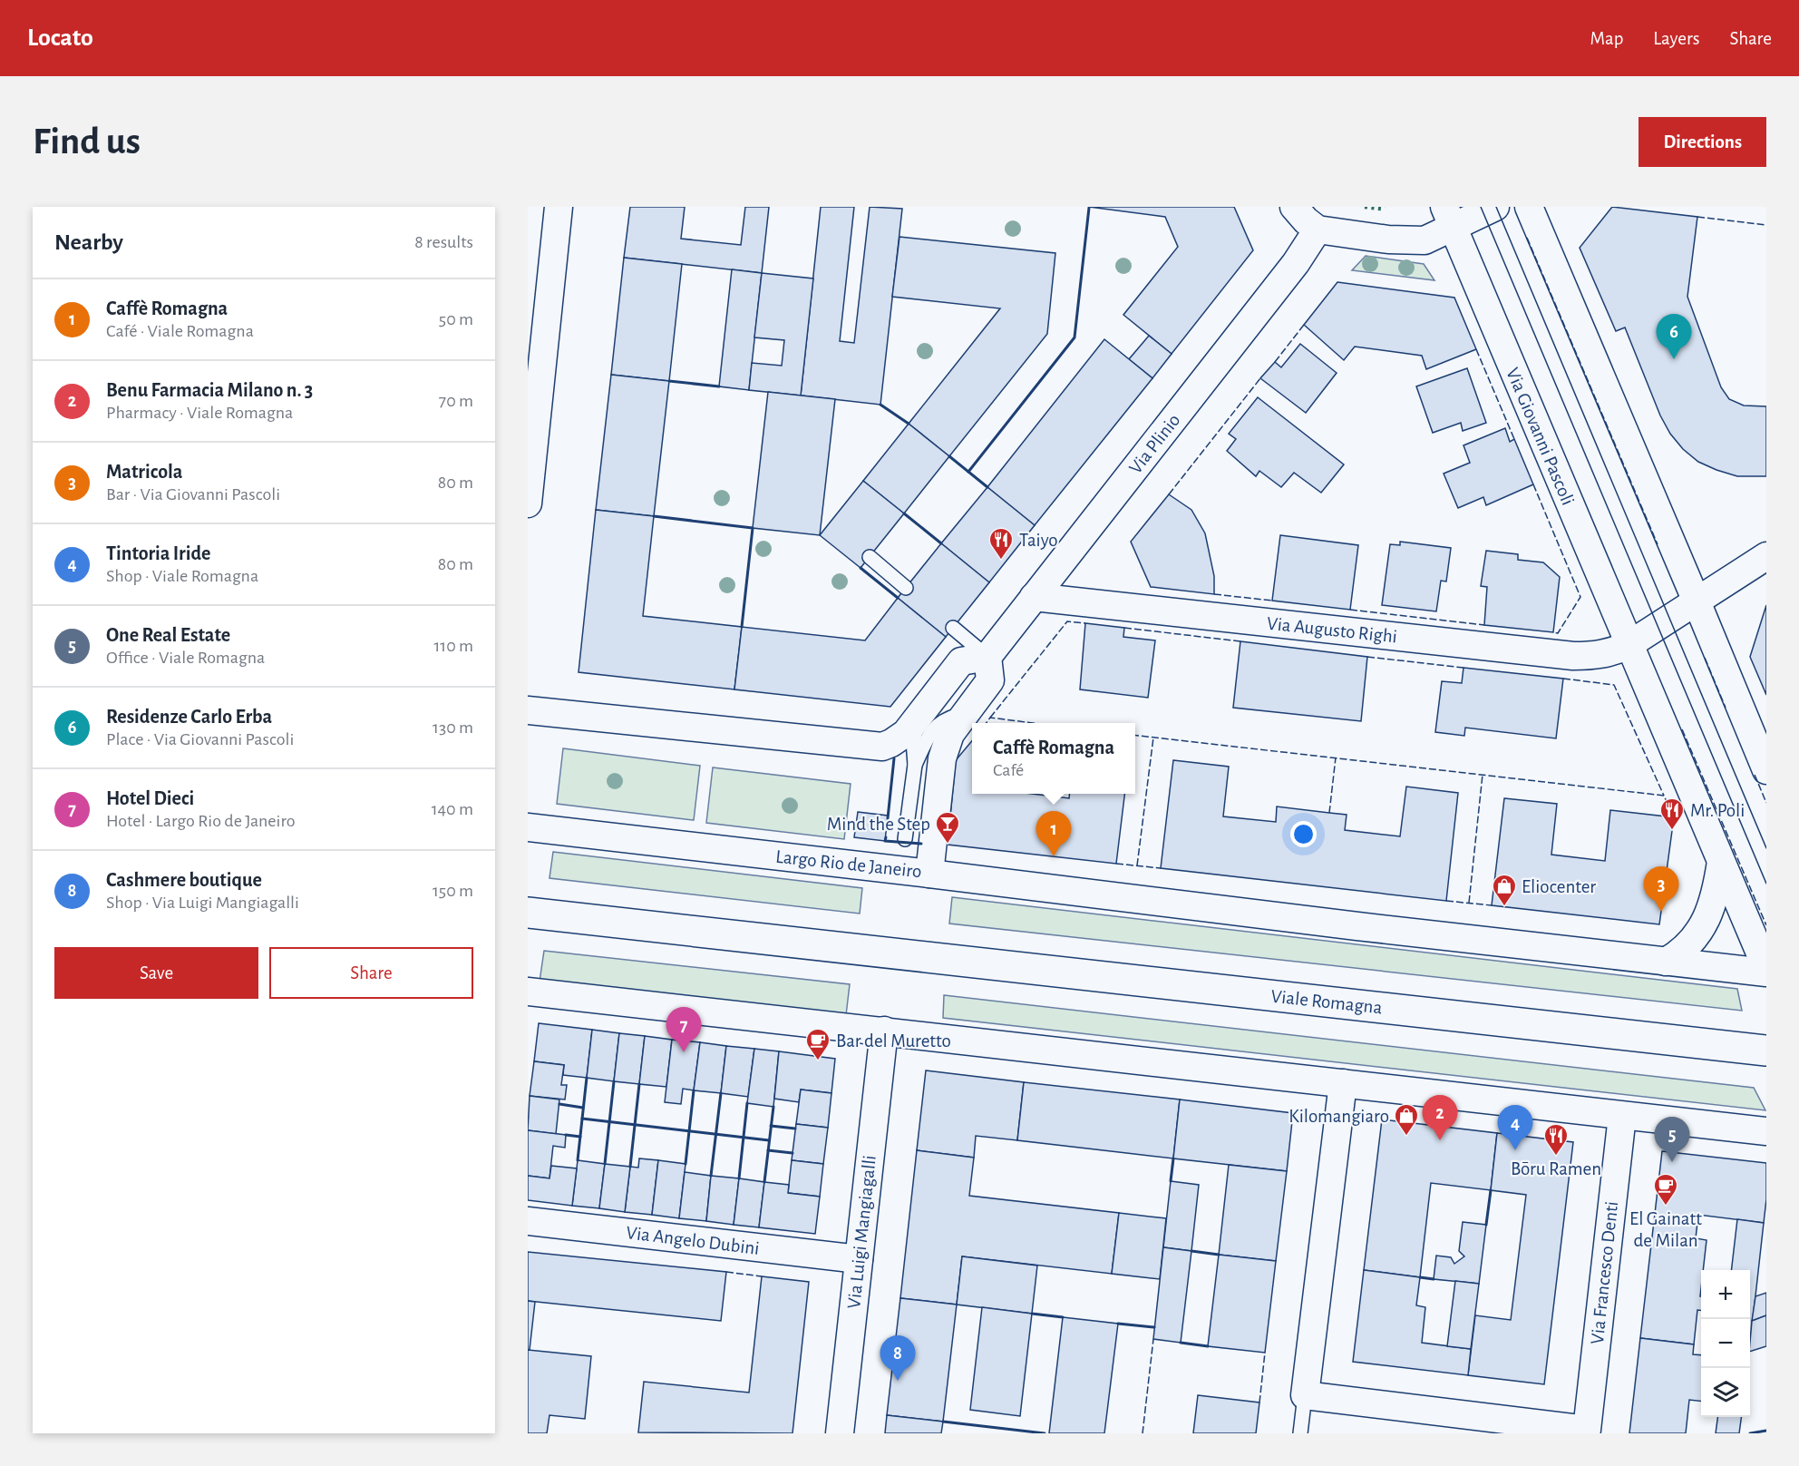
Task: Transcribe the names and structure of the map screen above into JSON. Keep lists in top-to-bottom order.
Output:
{
  "streets": {
    "main road": ["Viale Romagna"],
    "street": [
      "Via Giovanni Pascoli",
      "Via Plinio",
      "Via Augusto Righi",
      "Largo Rio de Janeiro",
      "Via Luigi Mangiagalli",
      "Via Angelo Dubini",
      "Via Francesco Denti"
    ]
  },
  "crossings": [
    ["Via Giovanni Pascoli", "Via Augusto Righi"],
    ["Via Plinio", "Via Augusto Righi"],
    ["Via Plinio", "Largo Rio de Janeiro"],
    ["Via Luigi Mangiagalli", "Via Angelo Dubini"]
  ],
  "places": {
    "restaurant": ["Taiyo", "Mr. Poli", "Bōru Ramen"],
    "bar": ["Mind the Step"],
    "shop": ["Eliocenter", "Kilomangiaro"],
    "cafe": ["Bar del Muretto", "El Gainatt de Milan"]
  },
  "page": {
    "header": "Locato",
    "nav": ["Map", "Layers", "Share"],
    "buttons": [
      "Directions",
      ["Save", "Share"]
    ],
    "title": "Find us",
    "heading": ["Nearby", "8 results"],
    "list": [
      {
        "mark": "1",
        "name": "Caffè Romagna",
        "note": "Café · Viale Romagna",
        "value": "50 m"
      },
      {
        "mark": "2",
        "name": "Benu Farmacia Milano n. 3",
        "note": "Pharmacy · Viale Romagna",
        "value": "70 m"
      },
      {
        "mark": "3",
        "name": "Matricola",
        "note": "Bar · Via Giovanni Pascoli",
        "value": "80 m"
      },
      {
        "mark": "4",
        "name": "Tintoria Iride",
        "note": "Shop · Viale Romagna",
        "value": "80 m"
      },
      {
        "mark": "5",
        "name": "One Real Estate",
        "note": "Office · Viale Romagna",
        "value": "110 m"
      },
      {
        "mark": "6",
        "name": "Residenze Carlo Erba",
        "note": "Place · Via Giovanni Pascoli",
        "value": "130 m"
      },
      {
        "mark": "7",
        "name": "Hotel Dieci",
        "note": "Hotel · Largo Rio de Janeiro",
        "value": "140 m"
      },
      {
        "mark": "8",
        "name": "Cashmere boutique",
        "note": "Shop · Via Luigi Mangiagalli",
        "value": "150 m"
      }
    ],
    "pins": [
      "6",
      "1",
      "3",
      "7",
      "2",
      "4",
      "5",
      "8"
    ],
    "popup": ["Caffè Romagna", "Café"],
    "map_buttons": ["+", "−"]
  }
}
